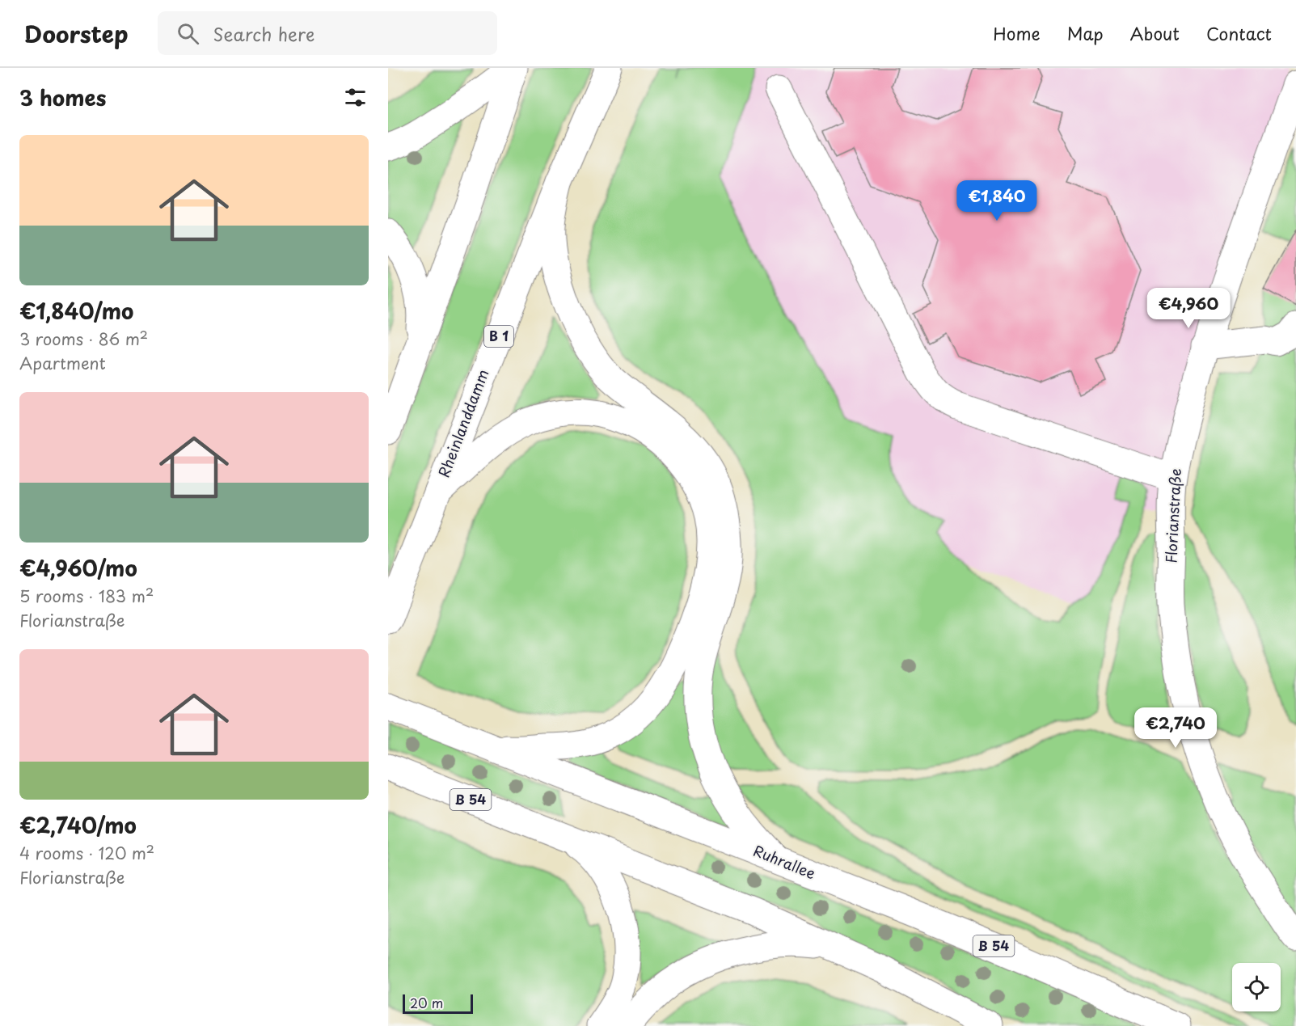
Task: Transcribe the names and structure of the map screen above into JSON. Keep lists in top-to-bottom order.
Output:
{
  "streets": {
    "main road": [
      "B 1",
      "Rheinlanddamm",
      "Florianstraße",
      "B 54",
      "Ruhrallee"
    ]
  },
  "scale_bar": "20 m",
  "page": {
    "header": "Doorstep",
    "search": "Search here",
    "nav": [
      "Home",
      "Map",
      "About",
      "Contact"
    ],
    "heading": "3 homes",
    "list": [
      {
        "name": "€1,840/mo",
        "note": "3 rooms · 86 m² · Apartment"
      },
      {
        "name": "€4,960/mo",
        "note": "5 rooms · 183 m² · Florianstraße"
      },
      {
        "name": "€2,740/mo",
        "note": "4 rooms · 120 m² · Florianstraße"
      }
    ],
    "price": ["€1,840", "€4,960", "€2,740"],
    "scale": "20 m"
  }
}
